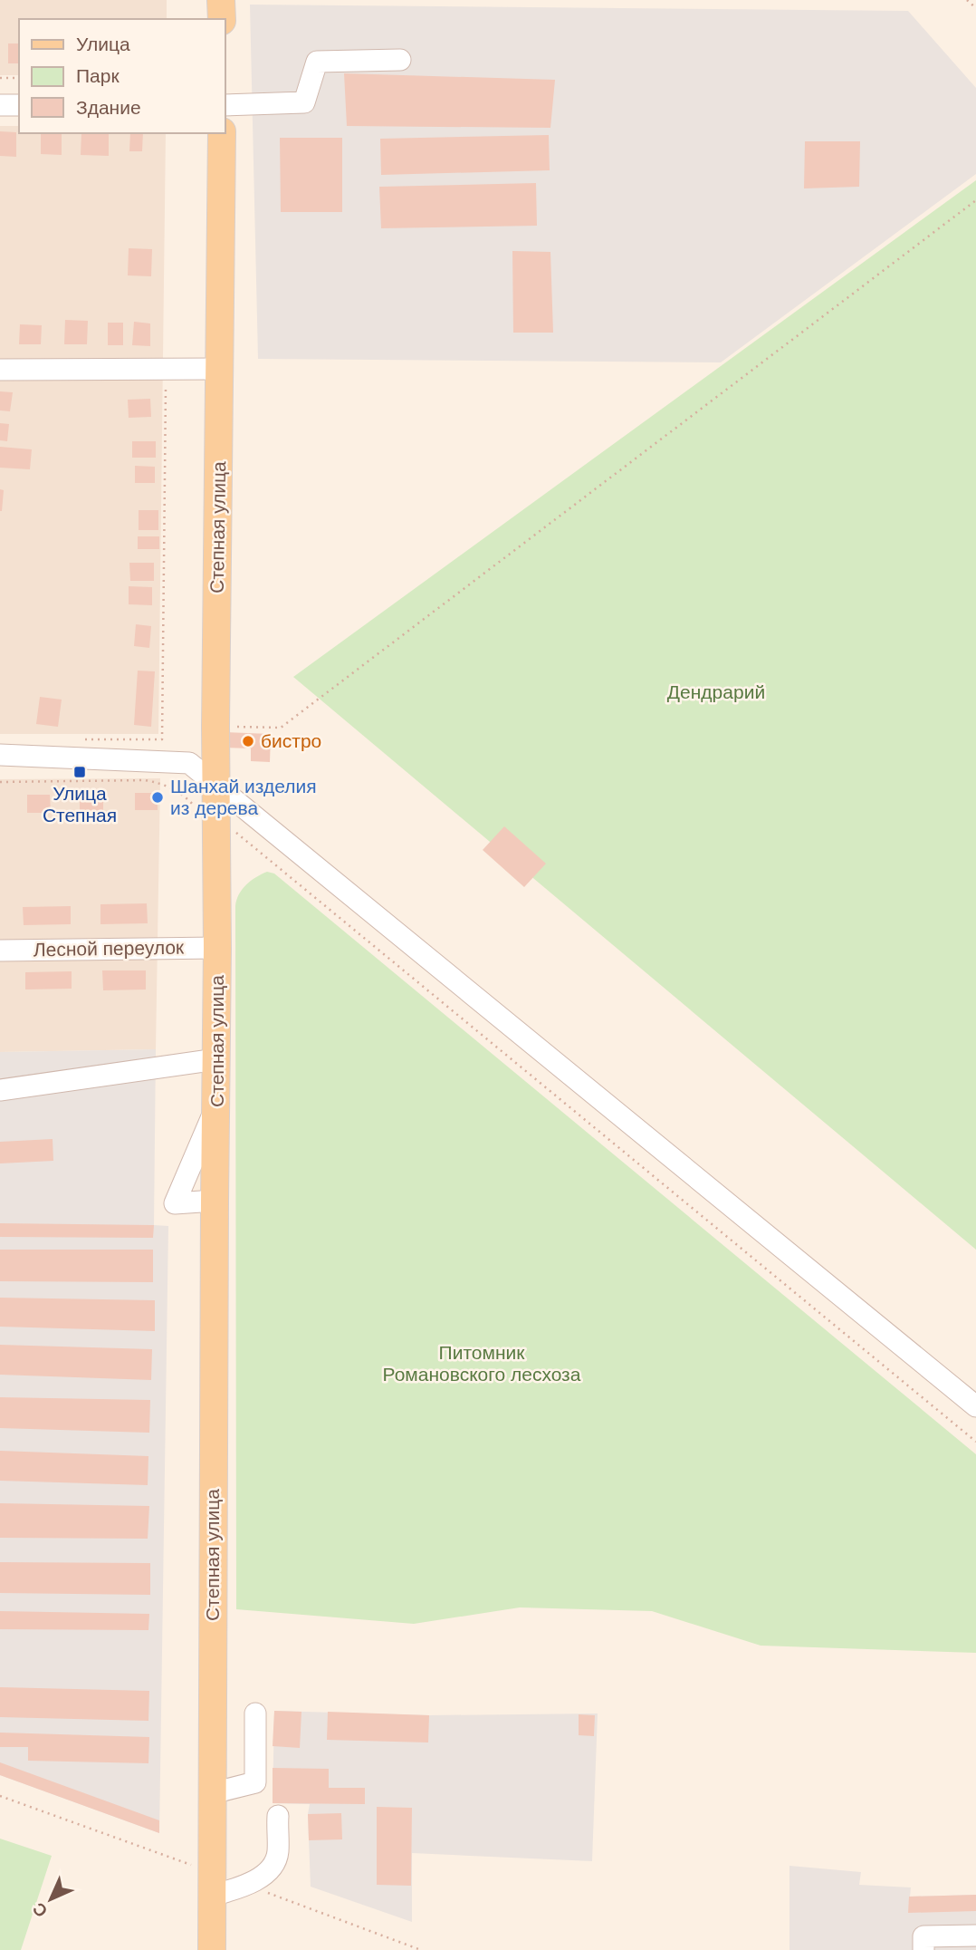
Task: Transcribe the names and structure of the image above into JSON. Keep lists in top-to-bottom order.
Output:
{
  "streets": {
    "main road": ["Степная улица"],
    "street": ["Лесной переулок"]
  },
  "crossings": [
    ["Степная улица", "Лесной переулок"]
  ],
  "parks": ["Дендрарий", "Питомник Романовского лесхоза"],
  "places": {
    "other": ["бистро", "Шанхай изделия из дерева"],
    "transit": ["Улица Степная"]
  },
  "legend": ["Улица", "Парк", "Здание"],
  "north": "bottom left"
}
